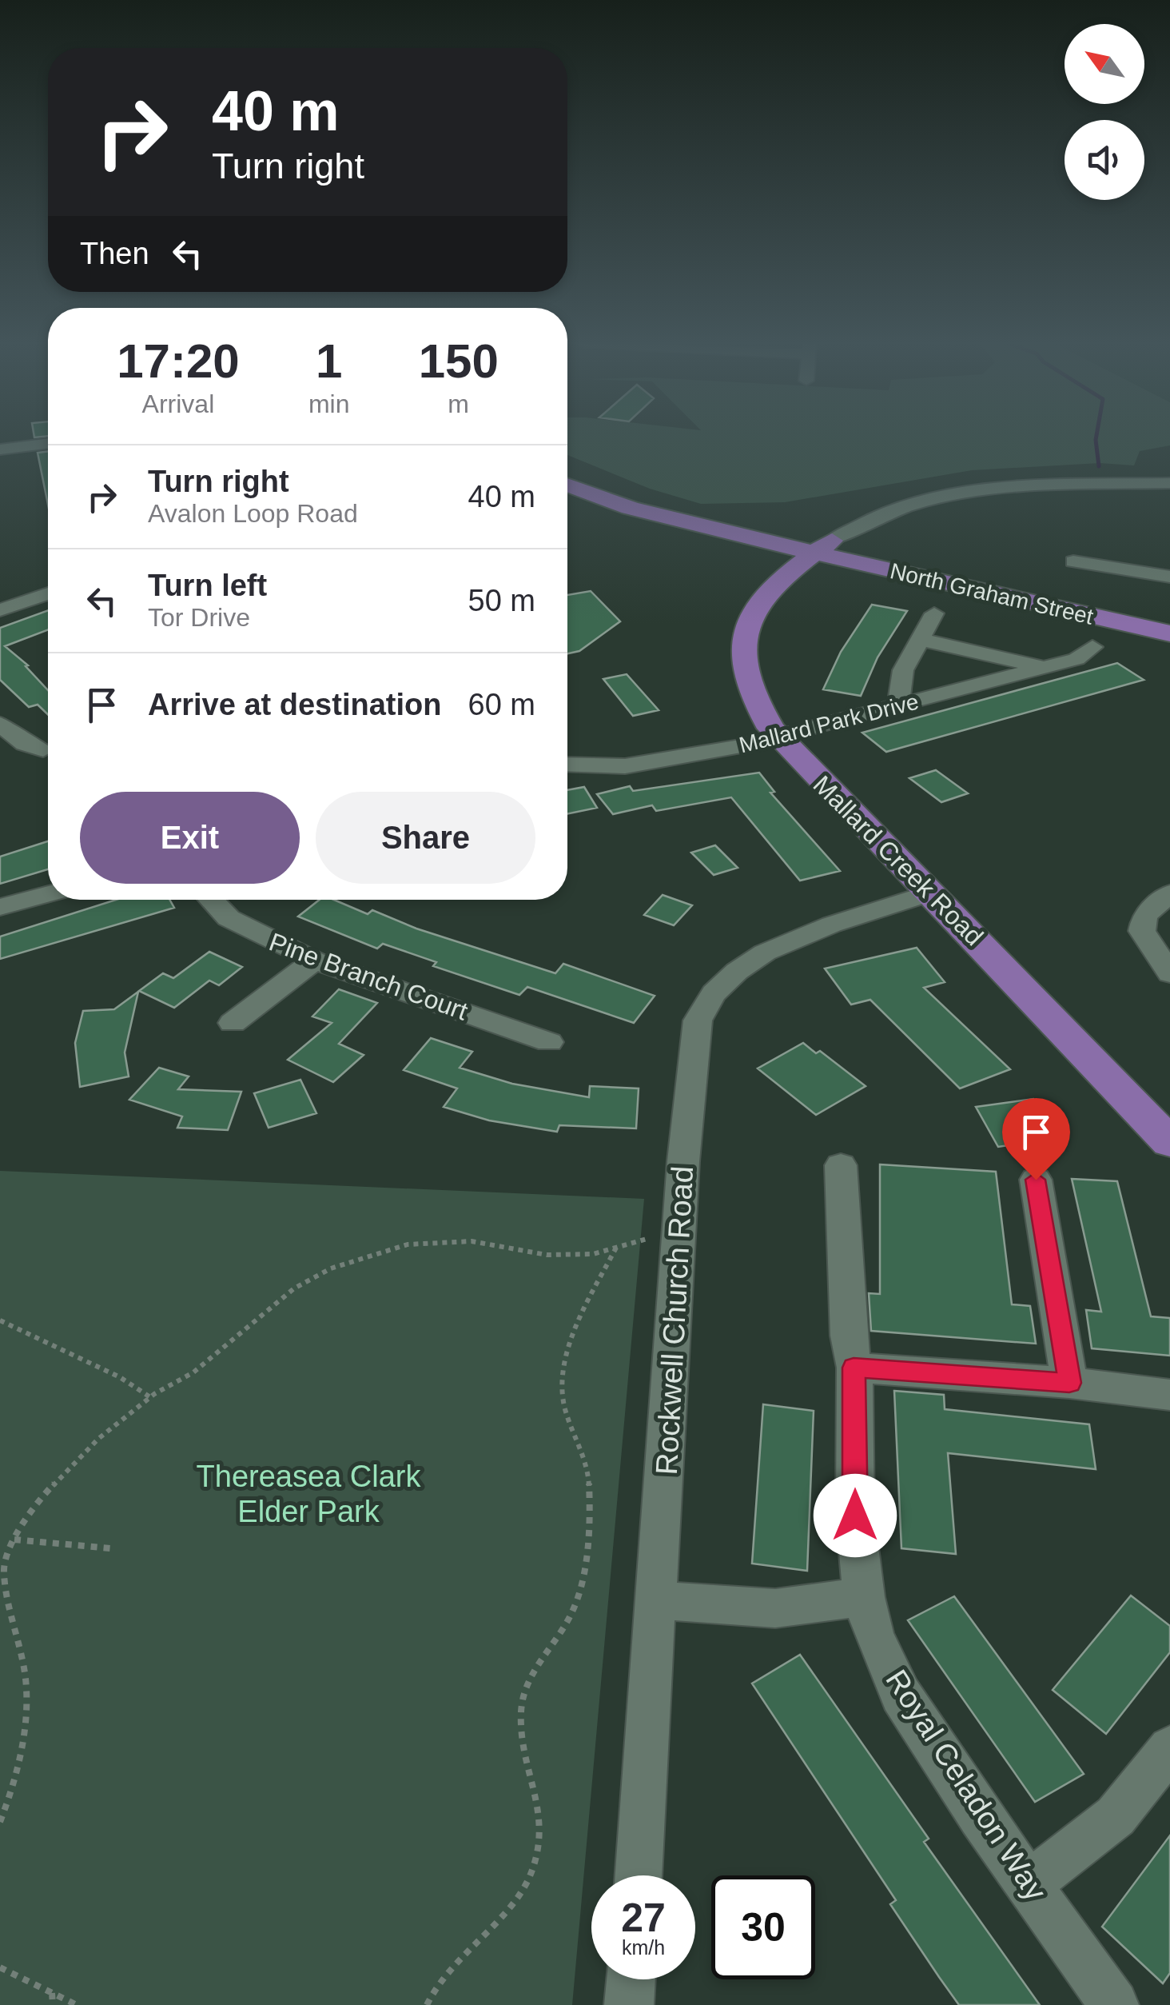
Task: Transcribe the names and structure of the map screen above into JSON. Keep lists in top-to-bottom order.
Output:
{
  "streets": {
    "main road": ["North Graham Street", "Mallard Creek Road"],
    "street": [
      "Mallard Park Drive",
      "Pine Branch Court",
      "Rockwell Church Road",
      "Royal Celadon Way"
    ]
  },
  "crossings": [
    ["North Graham Street", "Mallard Creek Road"],
    ["Mallard Park Drive", "Mallard Creek Road"],
    ["Mallard Creek Road", "Rockwell Church Road"]
  ],
  "parks": ["Thereasea Clark Elder Park"],
  "north": "top left",
  "page": {
    "turn": ["40 m", "Turn right"],
    "then": "Then",
    "eta": [
      "17:20",
      "Arrival",
      "1",
      "min",
      "150",
      "m"
    ],
    "list": [
      {
        "name": "Turn right",
        "note": "Avalon Loop Road",
        "value": "40 m"
      },
      {
        "name": "Turn left",
        "note": "Tor Drive",
        "value": "50 m"
      },
      {
        "name": "Arrive at destination",
        "value": "60 m"
      }
    ],
    "buttons": ["Exit", "Share"],
    "speed": "27 km/h",
    "limit": "30"
  }
}
